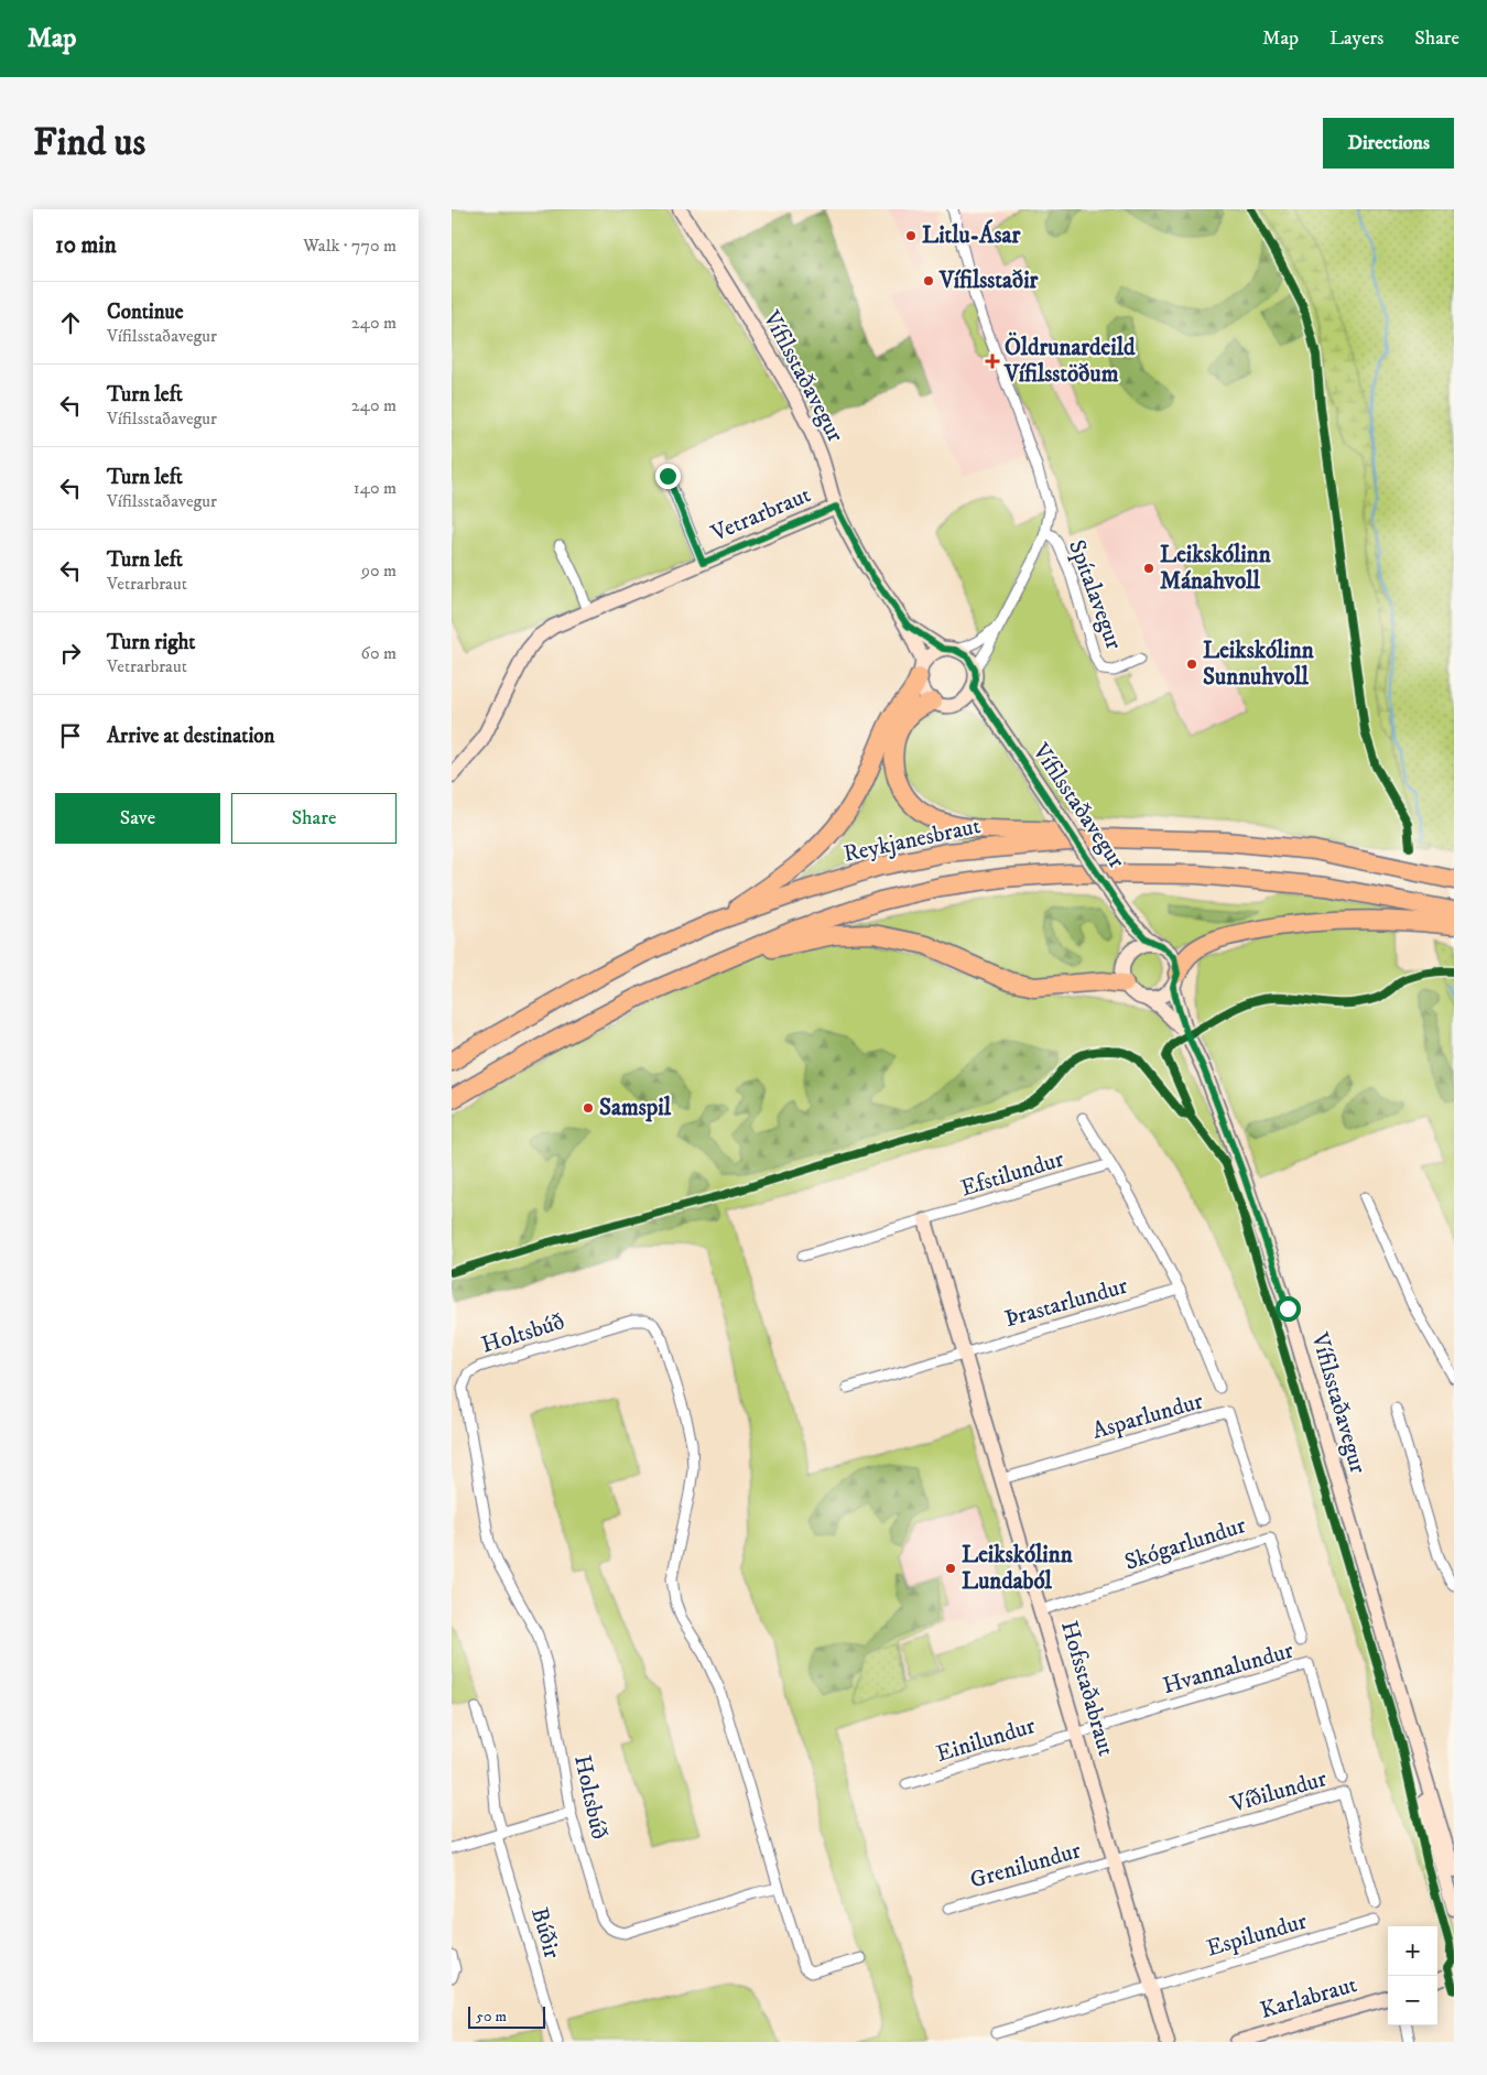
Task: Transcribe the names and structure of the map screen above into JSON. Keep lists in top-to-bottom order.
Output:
{
  "streets": {
    "highway": ["Reykjanesbraut"],
    "main road": [
      "Vífilsstaðavegur",
      "Vetrarbraut",
      "Hofsstaðabraut",
      "Karlabraut"
    ],
    "street": [
      "Spítalavegur",
      "Efstilundur",
      "Þrastarlundur",
      "Holtsbúð",
      "Asparlundur",
      "Skógarlundur",
      "Hvannalundur",
      "Einilundur",
      "Víðilundur",
      "Grenilundur",
      "Búðir",
      "Espilundur"
    ]
  },
  "crossings": [
    ["Vífilsstaðavegur", "Vetrarbraut"],
    ["Vífilsstaðavegur", "Spítalavegur"],
    ["Efstilundur", "Þrastarlundur"],
    ["Efstilundur", "Hofsstaðabraut"],
    ["Þrastarlundur", "Hofsstaðabraut"],
    ["Asparlundur", "Hofsstaðabraut"],
    ["Skógarlundur", "Hofsstaðabraut"],
    ["Hvannalundur", "Hofsstaðabraut"],
    ["Hvannalundur", "Einilundur"],
    ["Hofsstaðabraut", "Einilundur"],
    ["Hofsstaðabraut", "Víðilundur"],
    ["Hofsstaðabraut", "Grenilundur"],
    ["Hofsstaðabraut", "Espilundur"],
    ["Víðilundur", "Grenilundur"]
  ],
  "places": {
    "other": [
      "Litlu-Ásar",
      "Vífilsstaðir",
      "Leikskólinn Mánahvoll",
      "Leikskólinn Sunnuhvoll",
      "Samspil",
      "Leikskólinn Lundaból"
    ],
    "health": ["Öldrunardeild Vífilsstöðum"]
  },
  "scale_bar": "50 m",
  "page": {
    "header": "Map",
    "nav": ["Map", "Layers", "Share"],
    "buttons": [
      "Directions",
      ["Save", "Share"]
    ],
    "title": "Find us",
    "heading": ["10 min", "Walk · 770 m"],
    "list": [
      ["Continue", "Vífilsstaðavegur", "240 m"],
      ["Turn left", "Vífilsstaðavegur", "240 m"],
      ["Turn left", "Vífilsstaðavegur", "140 m"],
      ["Turn left", "Vetrarbraut", "90 m"],
      ["Turn right", "Vetrarbraut", "60 m"],
      "Arrive at destination"
    ],
    "map_buttons": ["+", "−"],
    "scale": "50 m"
  }
}
